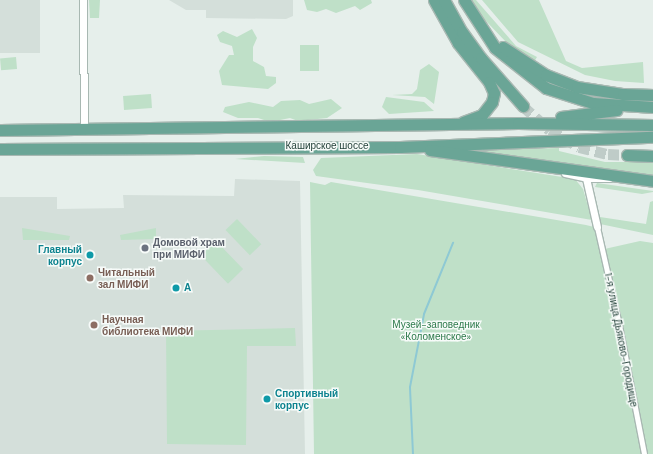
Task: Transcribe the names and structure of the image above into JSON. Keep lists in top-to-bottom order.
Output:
{
  "streets": {
    "main road": ["Каширское шоссе"],
    "street": ["1-я улица Дьяково-Городище"]
  },
  "parks": ["Музей-заповедник «Коломенское»"],
  "places": [
    "Домовой храм при МИФИ",
    "Главный корпус",
    "Читальный зал МИФИ",
    "А",
    "Научная библиотека МИФИ",
    "Спортивный корпус"
  ]
}
